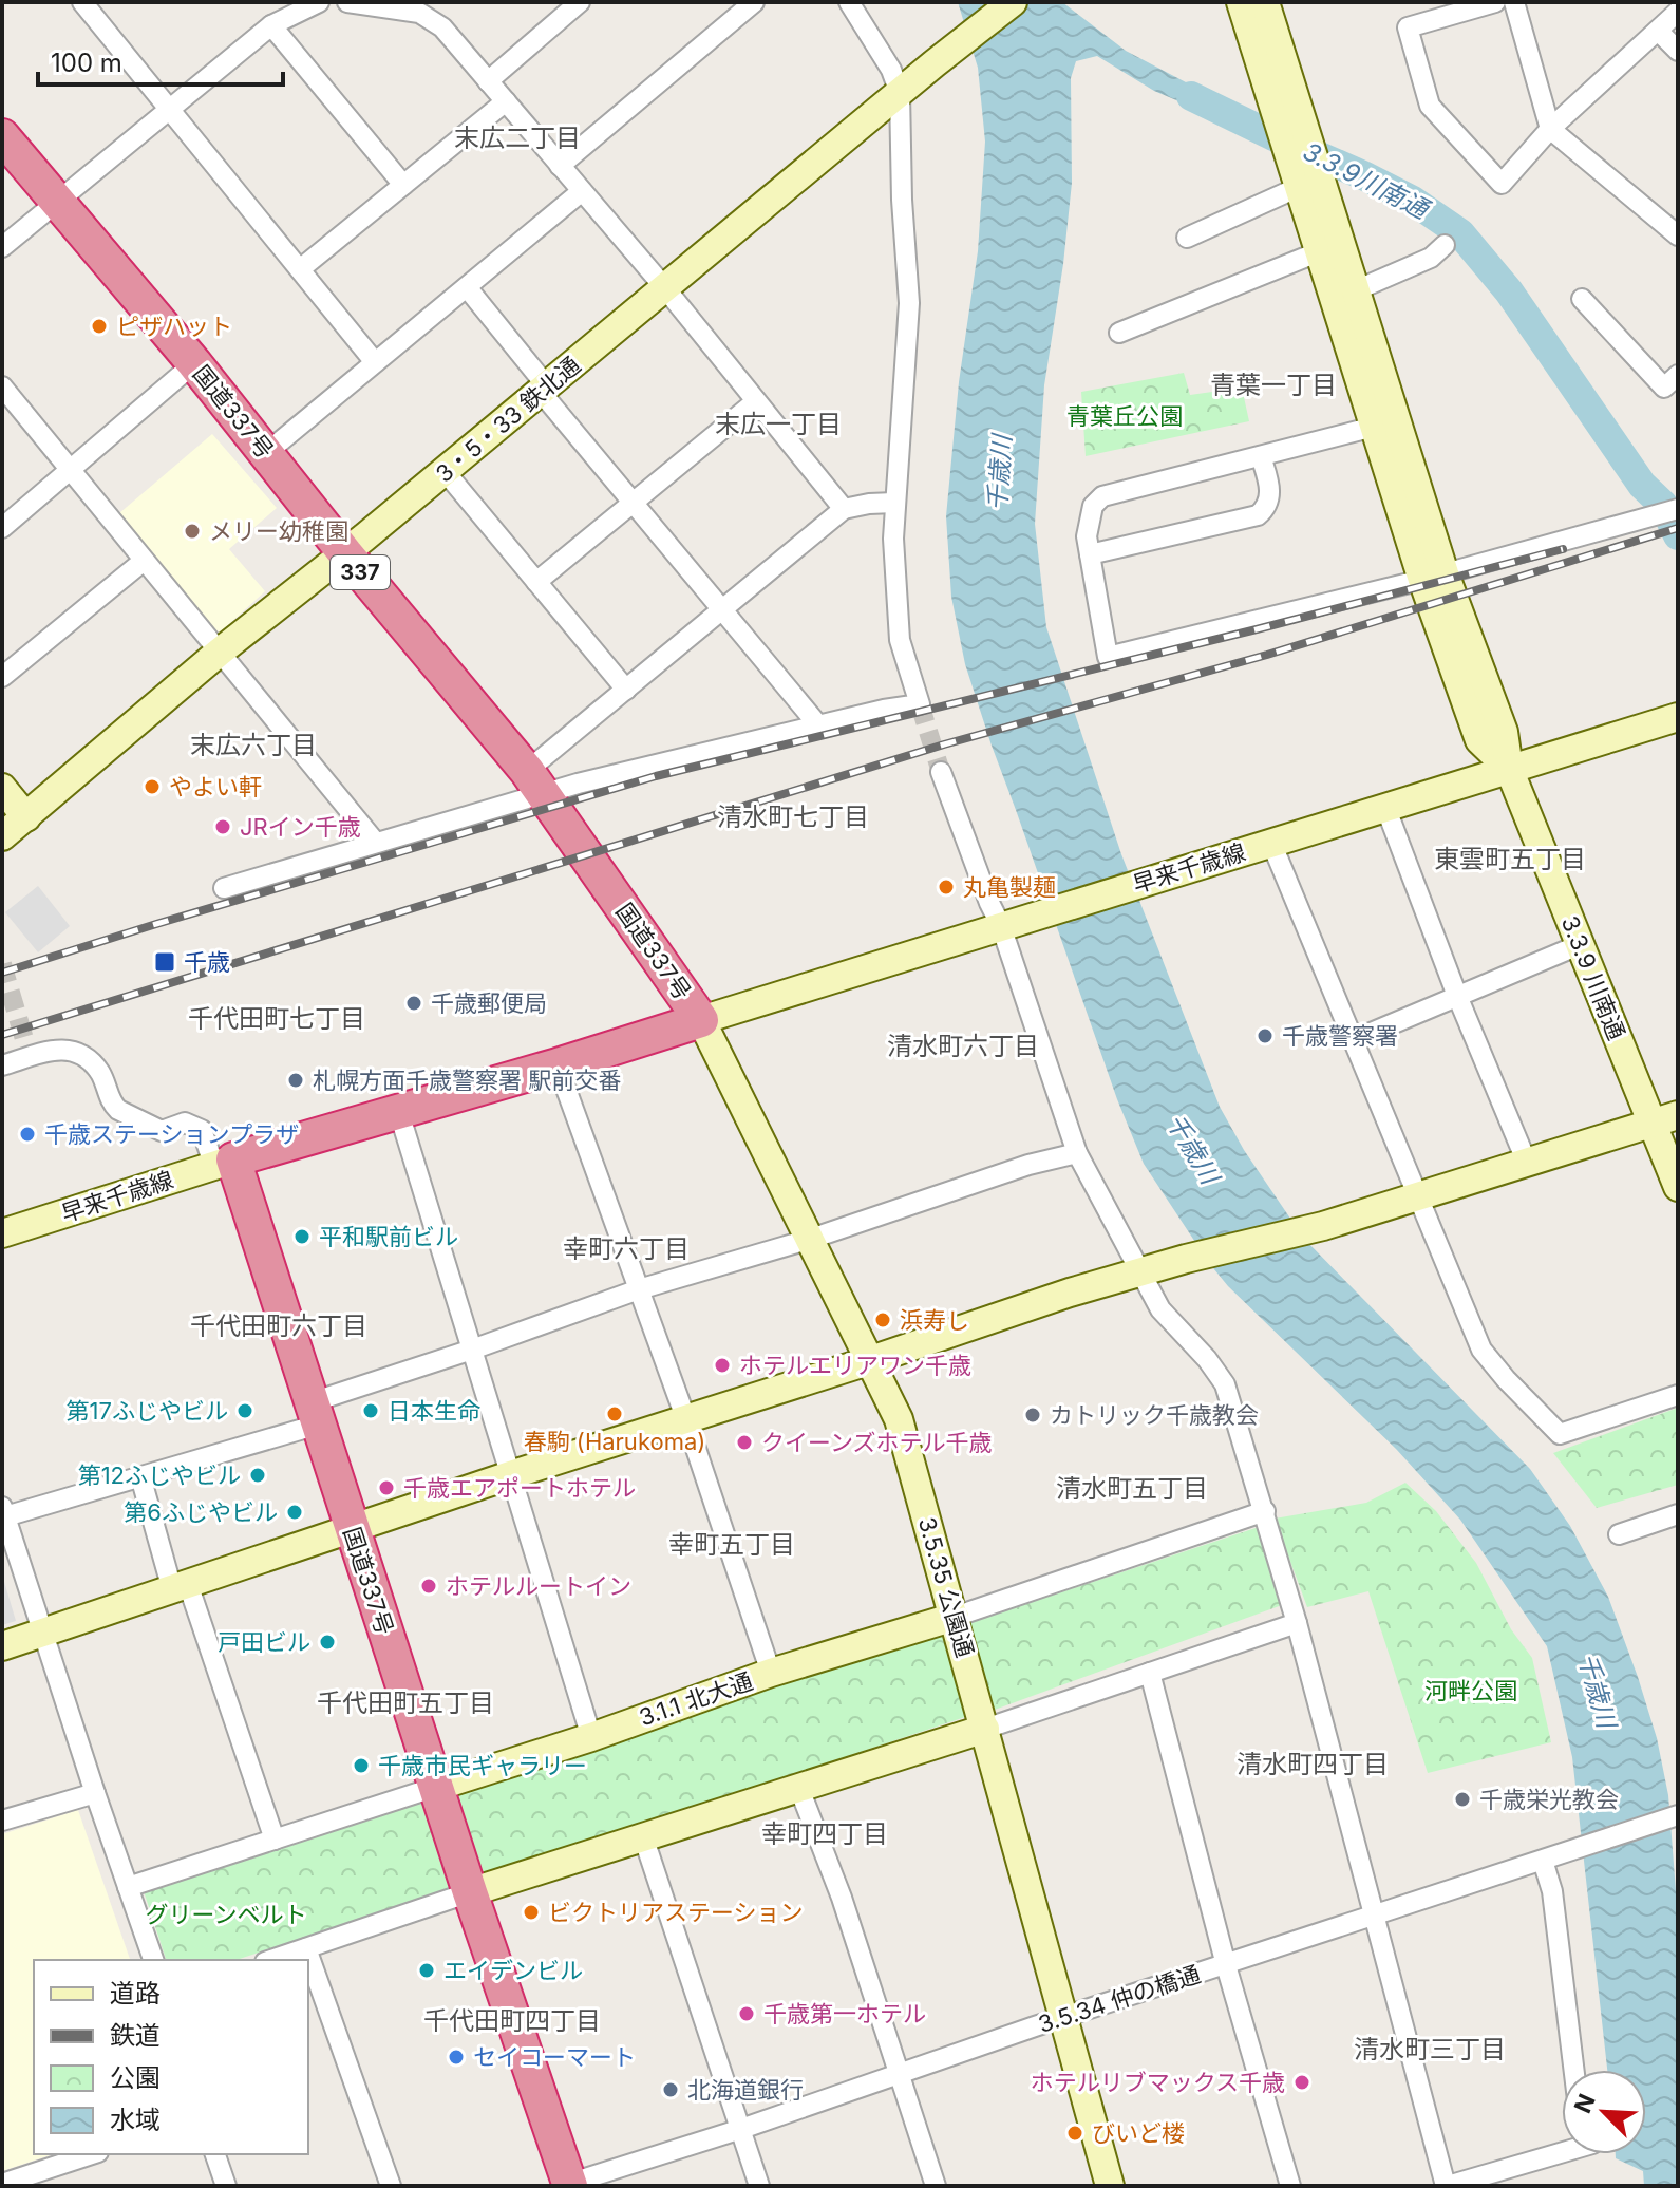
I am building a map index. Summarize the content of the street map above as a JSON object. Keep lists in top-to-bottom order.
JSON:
{
  "streets": {
    "highway": ["国道337号", "337"],
    "street": [
      "3・5・33 鉄北通",
      "早来千歳線",
      "3.3.9 川南通",
      "3.5.35 公園通",
      "3.1.1 北大通",
      "3.5.34 仲の橋通"
    ]
  },
  "crossings": [
    ["国道337号", "3・5・33 鉄北通"],
    ["国道337号", "早来千歳線"],
    ["国道337号", "3.5.35 公園通"],
    ["国道337号", "3.1.1 北大通"],
    ["国道337号", "3.5.34 仲の橋通"],
    ["早来千歳線", "3.3.9 川南通"],
    ["早来千歳線", "3.5.35 公園通"],
    ["3.5.35 公園通", "3.1.1 北大通"],
    ["3.5.35 公園通", "3.5.34 仲の橋通"]
  ],
  "districts": [
    "末広二丁目",
    "青葉一丁目",
    "末広一丁目",
    "末広六丁目",
    "清水町七丁目",
    "東雲町五丁目",
    "千代田町七丁目",
    "清水町六丁目",
    "幸町六丁目",
    "千代田町六丁目",
    "清水町五丁目",
    "幸町五丁目",
    "千代田町五丁目",
    "清水町四丁目",
    "幸町四丁目",
    "千代田町四丁目",
    "清水町三丁目"
  ],
  "water": ["3.3.9川南通", "千歳川"],
  "parks": ["青葉丘公園", "河畔公園", "グリーンベルト"],
  "places": {
    "other": [
      "ピザハット",
      "メリー幼稚園",
      "やよい軒",
      "JRイン千歳",
      "丸亀製麺",
      "千歳郵便局",
      "千歳警察署",
      "札幌方面千歳警察署 駅前交番",
      "千歳ステーションプラザ",
      "平和駅前ビル",
      "浜寿し",
      "ホテルエリアワン千歳",
      "第17ふじやビル",
      "日本生命",
      "春駒 (Harukoma)",
      "カトリック千歳教会",
      "クイーンズホテル千歳",
      "第12ふじやビル",
      "千歳エアポートホテル",
      "第6ふじやビル",
      "ホテルルートイン",
      "戸田ビル",
      "千歳市民ギャラリー",
      "千歳栄光教会",
      "ビクトリアステーション",
      "エイデンビル",
      "千歳第一ホテル",
      "セイコーマート",
      "ホテルリブマックス千歳",
      "北海道銀行",
      "びいど楼"
    ],
    "transit": ["千歳"]
  },
  "legend": [
    "道路",
    "鉄道",
    "公園",
    "水域"
  ],
  "scale_bar": "100 m",
  "north": "top left"
}
